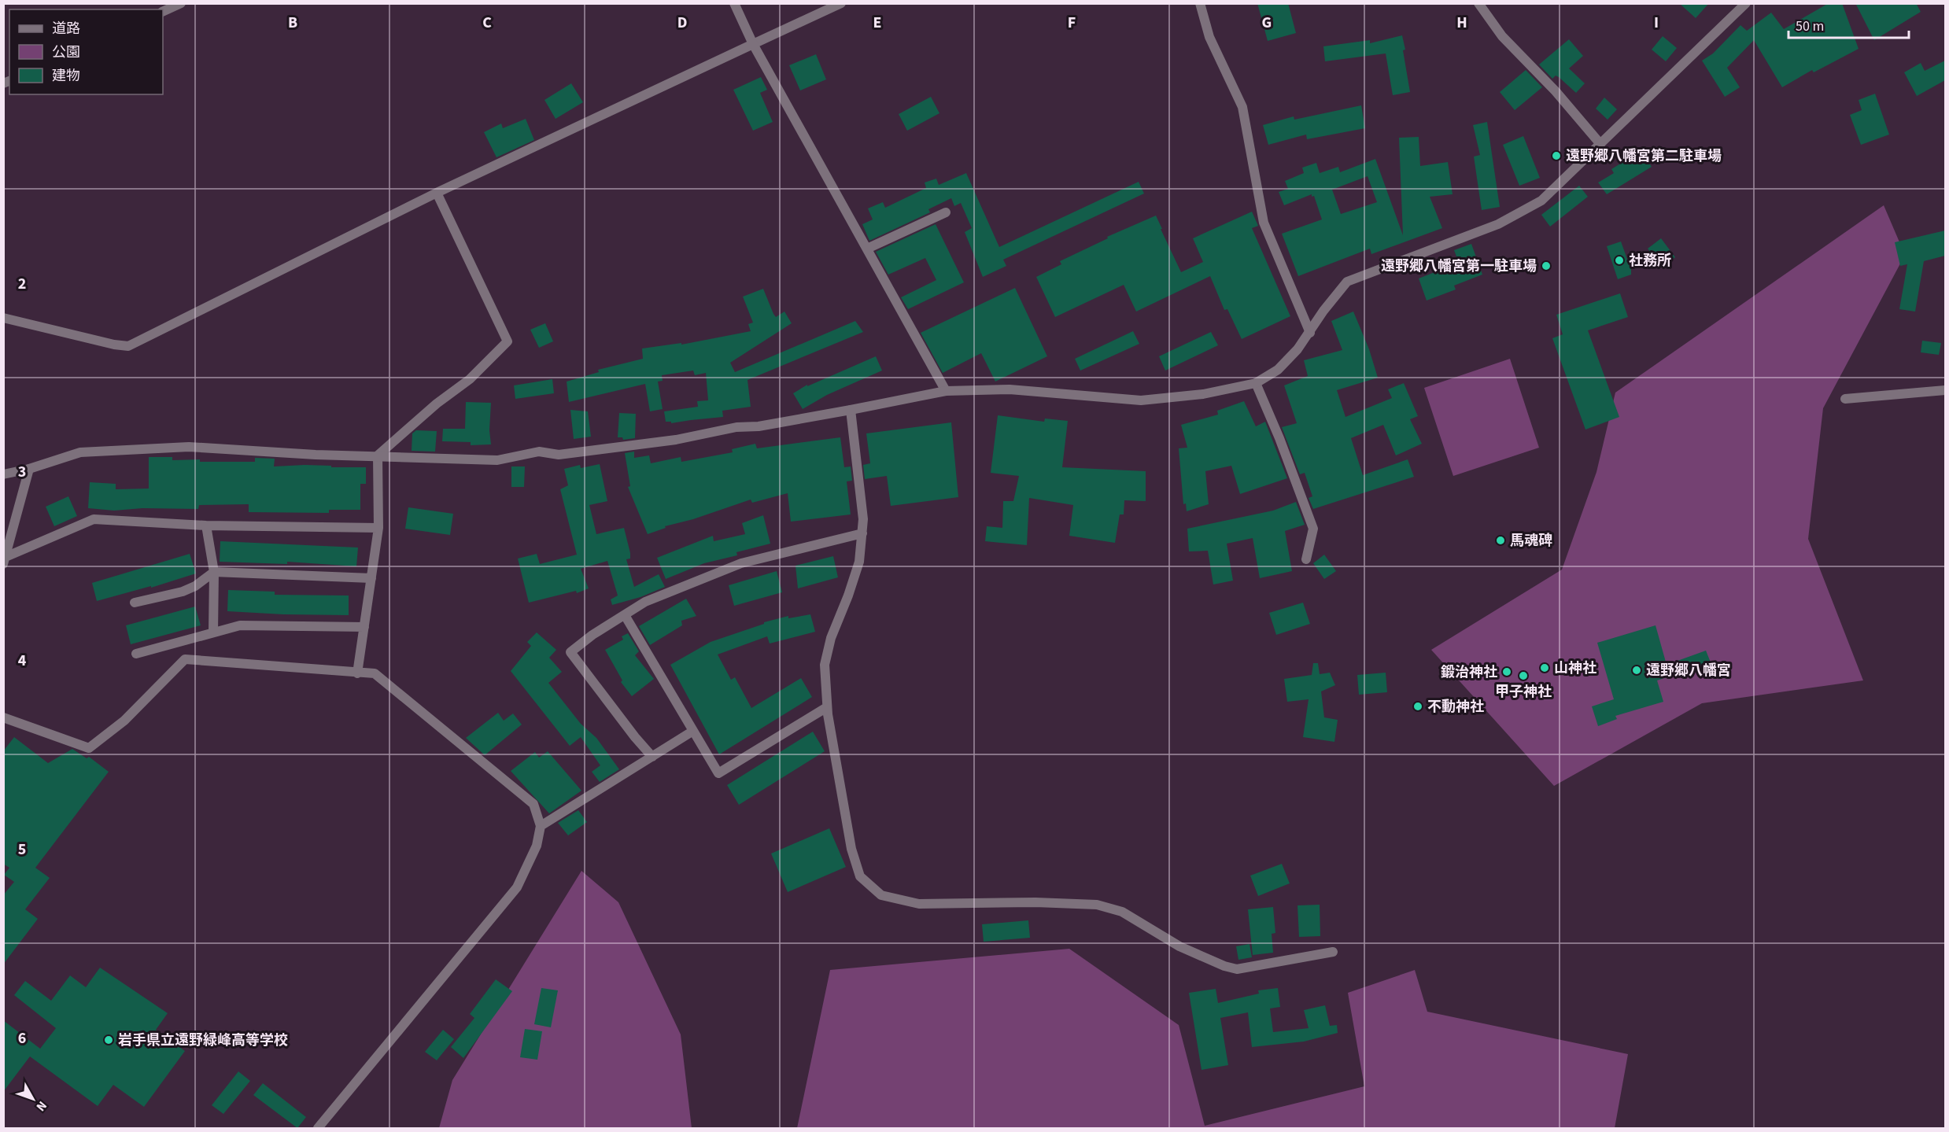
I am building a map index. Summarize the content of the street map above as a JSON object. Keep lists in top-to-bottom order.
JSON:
{
  "places": [
    "遠野郷八幡宮第二駐車場",
    "社務所",
    "遠野郷八幡宮第一駐車場",
    "馬魂碑",
    "山神社",
    "遠野郷八幡宮",
    "鍛治神社",
    "甲子神社",
    "不動神社",
    "岩手県立遠野緑峰高等学校"
  ],
  "legend": ["道路", "公園", "建物"],
  "scale_bar": "50 m",
  "north": "bottom right",
  "grid": {
    "columns": [
      "B",
      "C",
      "D",
      "E",
      "F",
      "G",
      "H",
      "I"
    ],
    "rows": [
      "2",
      "3",
      "4",
      "5",
      "6"
    ]
  }
}
